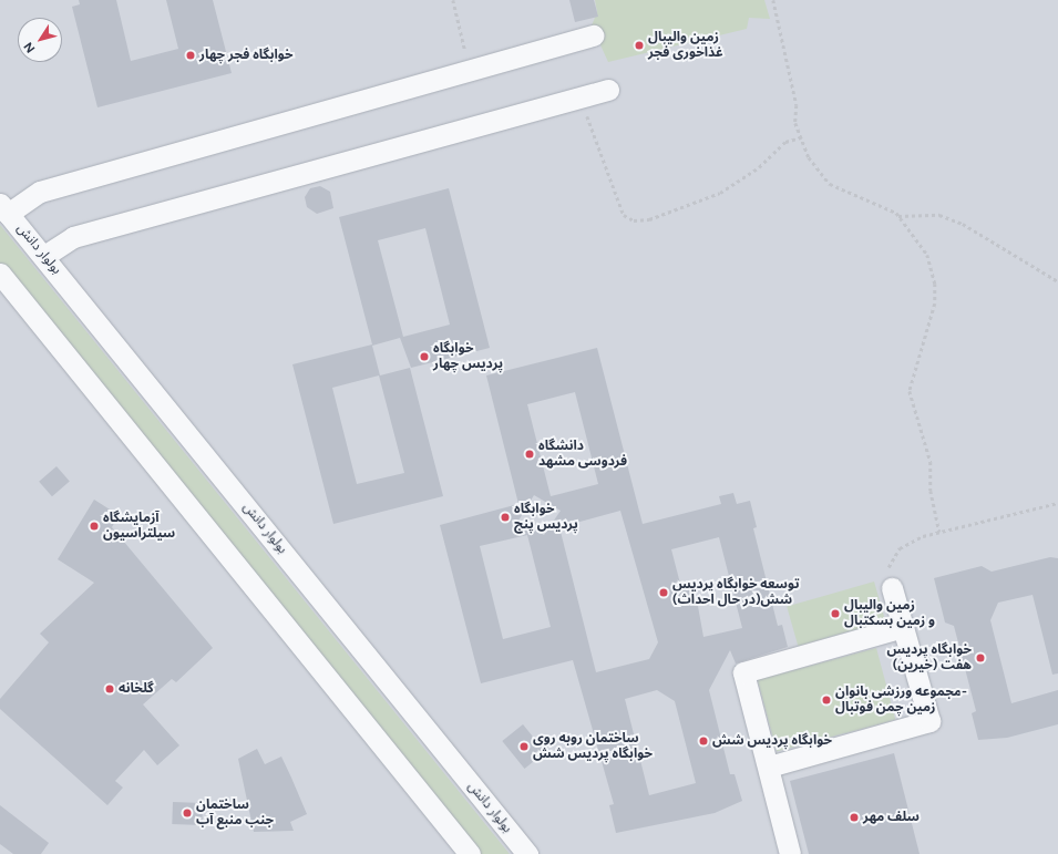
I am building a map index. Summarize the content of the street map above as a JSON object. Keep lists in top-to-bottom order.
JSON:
{
  "streets": {
    "lane": ["بولوار دانش"]
  },
  "places": [
    "زمین والیبال غذاخوری فجر",
    "خوابگاه فجر چهار",
    "خوابگاه پردیس چهار",
    "دانشگاه فردوسی مشهد",
    "خوابگاه پردیس پنج",
    "آزمایشگاه سیلتراسیون",
    "توسعه خوابگاه پردیس شش(در حال احداث)",
    "زمین والیبال و زمین بسکتبال",
    "خوابگاه پردیس هفت (خیرین)",
    "گلخانه",
    "مجموعه ورزشی بانوان- زمین چمن فوتبال",
    "خوابگاه پردیس شش",
    "ساختمان روبه روی خوابگاه پردیس شش",
    "ساختمان جنب منبع آب",
    "سلف مهر"
  ],
  "north": "bottom left"
}
